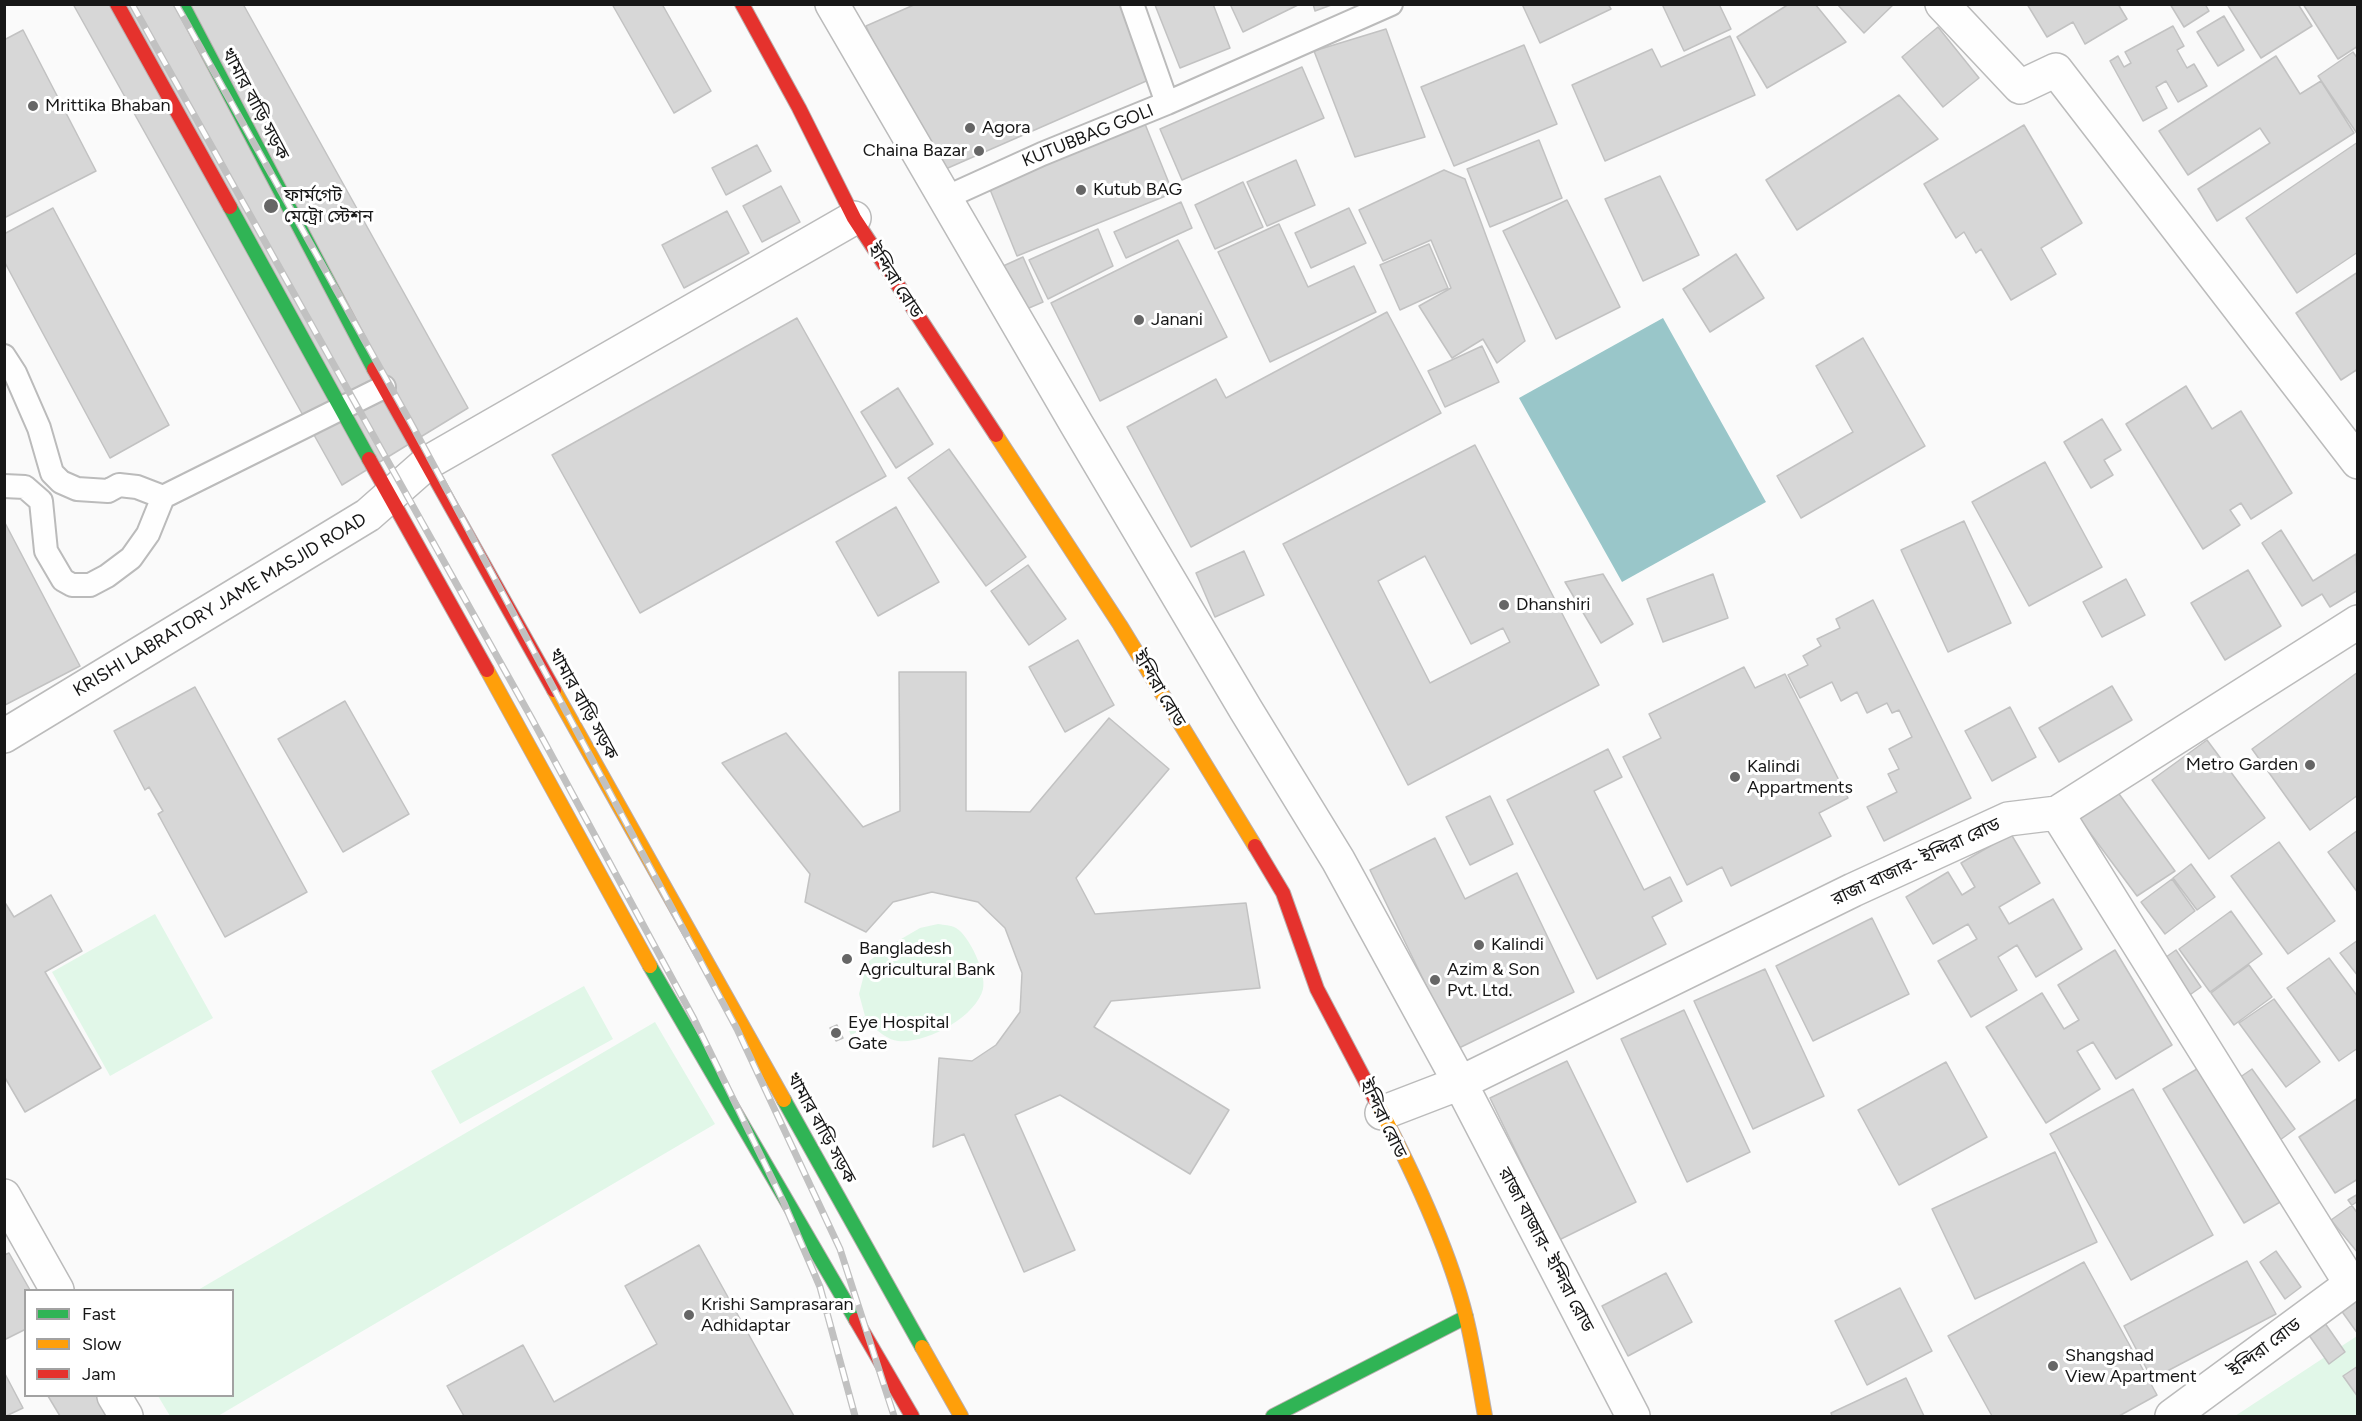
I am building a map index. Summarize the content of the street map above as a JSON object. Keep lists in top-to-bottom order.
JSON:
{
  "streets": {
    "highway": ["খামার বাড়ি সড়ক", "ইন্দিরা রোড"],
    "street": ["KRISHI LABRATORY JAME MASJID ROAD", "রাজা বাজার- ইন্দিরা রোড"],
    "lane": ["KUTUBBAG GOLI"]
  },
  "crossings": [
    ["খামার বাড়ি সড়ক", "KRISHI LABRATORY JAME MASJID ROAD"],
    ["ইন্দিরা রোড", "KRISHI LABRATORY JAME MASJID ROAD"],
    ["ইন্দিরা রোড", "রাজা বাজার- ইন্দিরা রোড"]
  ],
  "places": [
    "Mrittika Bhaban",
    "Agora",
    "Chaina Bazar",
    "Kutub BAG",
    "ফার্মগেট মেট্রো স্টেশন",
    "Janani",
    "Dhanshiri",
    "Metro Garden",
    "Kalindi Appartments",
    "Kalindi",
    "Bangladesh Agricultural Bank",
    "Azim & Son Pvt. Ltd.",
    "Eye Hospital Gate",
    "Krishi Samprasaran Adhidaptar",
    "Shangshad View Apartment"
  ],
  "legend": ["Fast", "Slow", "Jam"]
}
